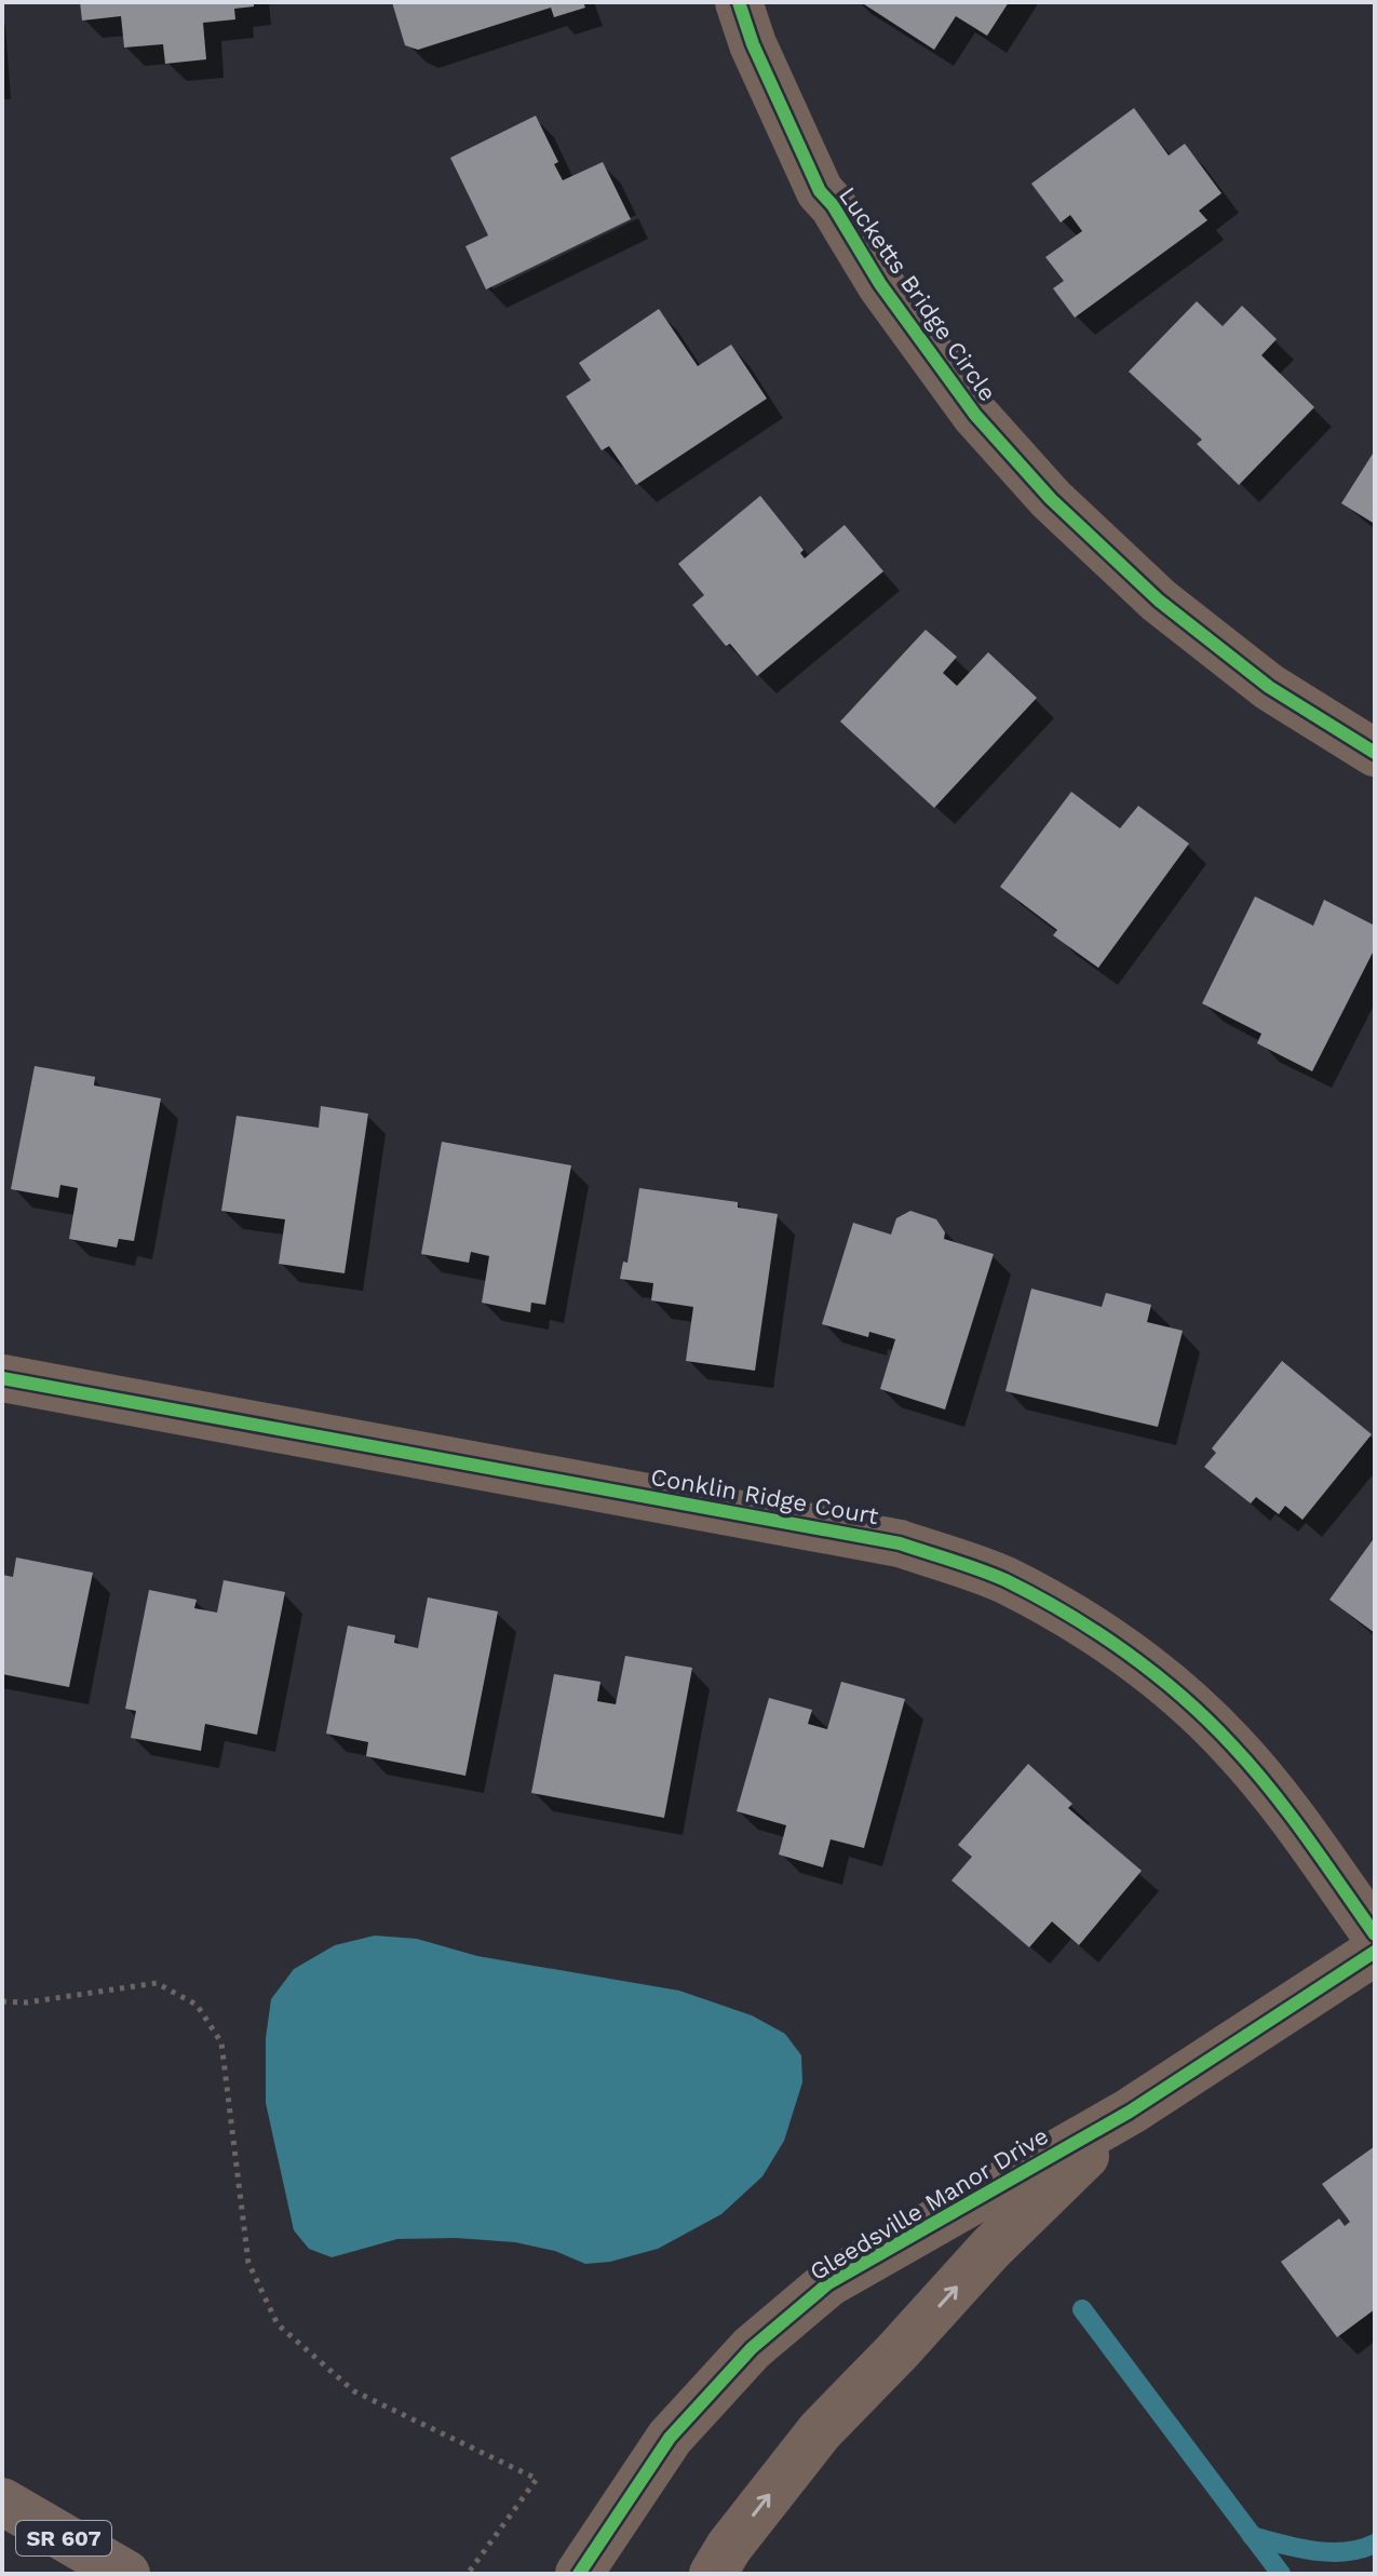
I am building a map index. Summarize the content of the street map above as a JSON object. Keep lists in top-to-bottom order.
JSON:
{
  "streets": {
    "main road": ["SR 607"],
    "street": ["Lucketts Bridge Circle", "Conklin Ridge Court", "Gleedsville Manor Drive"]
  }
}
